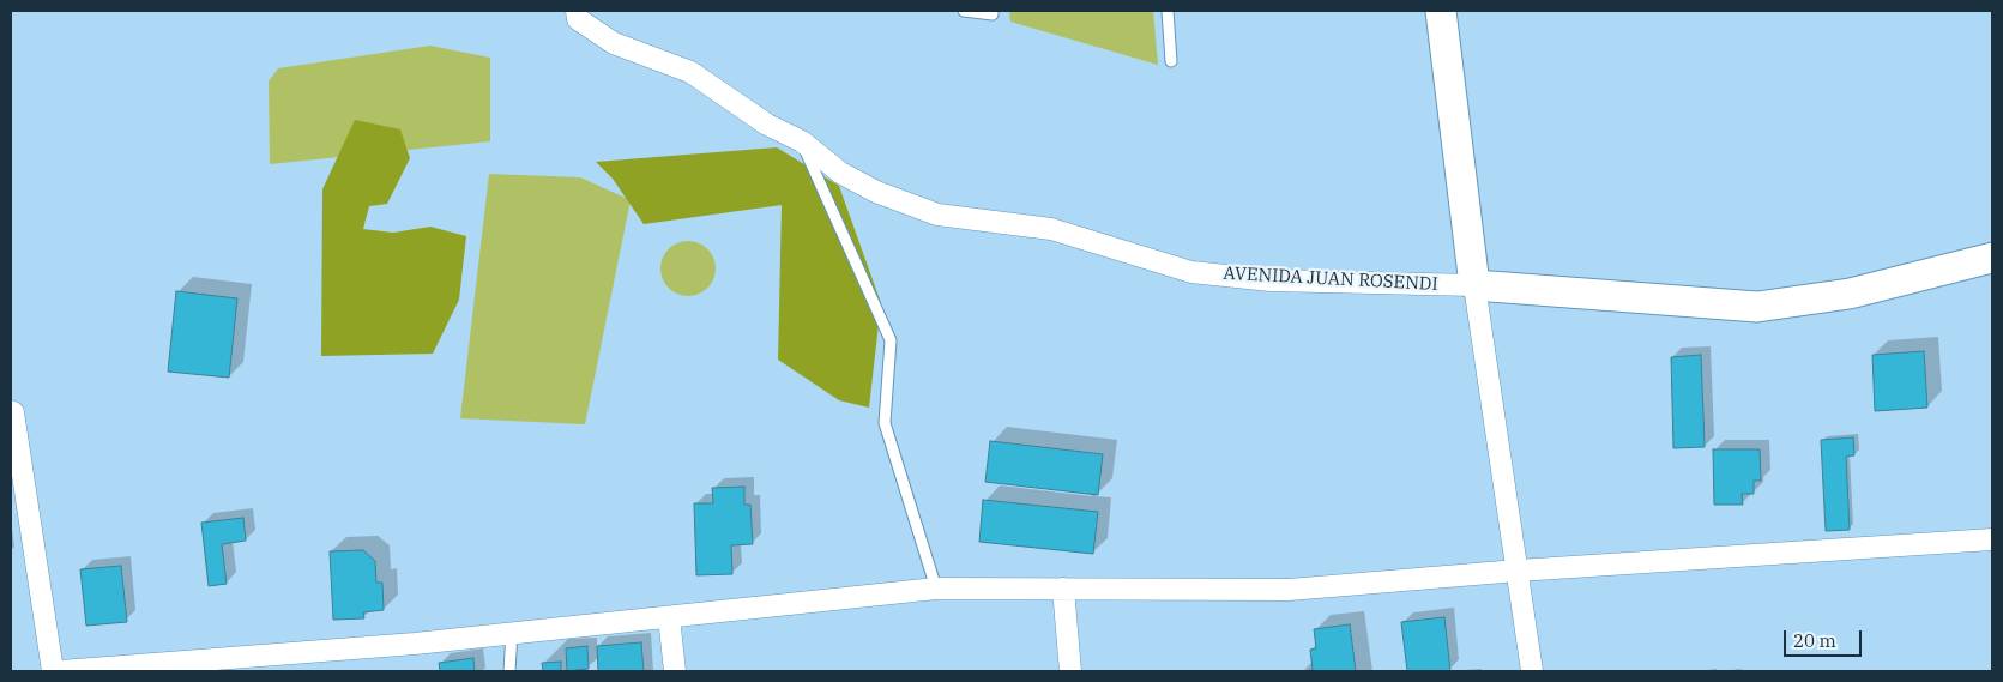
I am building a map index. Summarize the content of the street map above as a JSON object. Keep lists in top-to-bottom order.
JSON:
{
  "streets": {
    "main road": ["AVENIDA JUAN ROSENDI"]
  },
  "scale_bar": "20 m"
}
